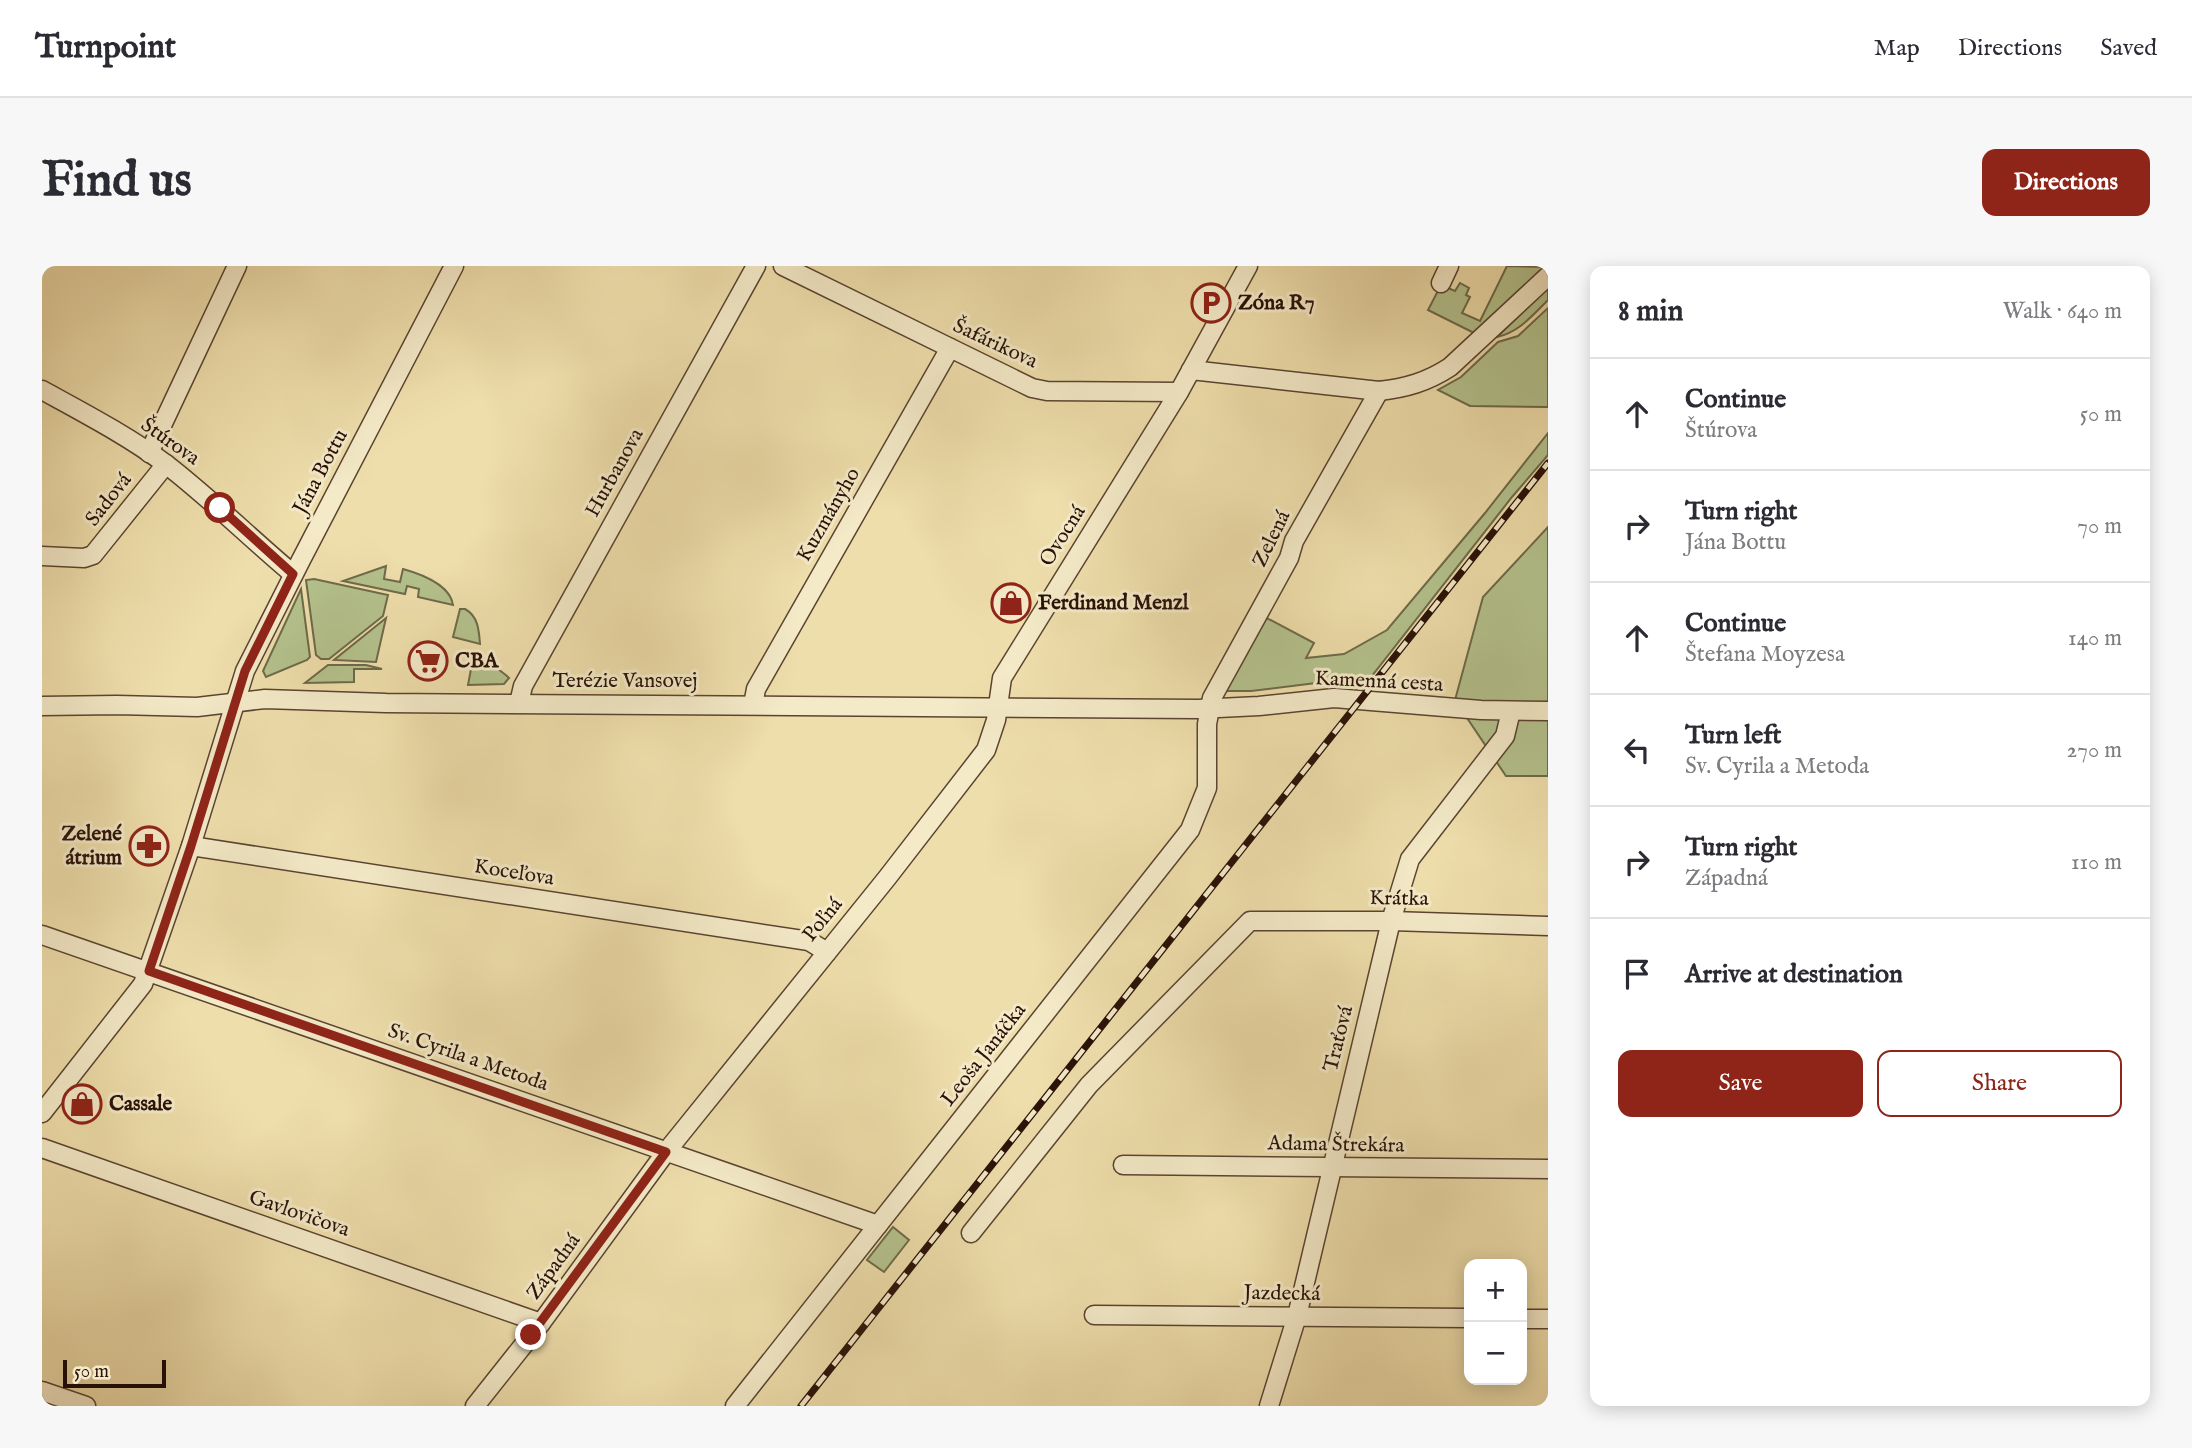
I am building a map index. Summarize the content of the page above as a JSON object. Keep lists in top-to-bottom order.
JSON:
{
  "streets": {
    "street": [
      "Šafárikova",
      "Štúrova",
      "Jána Bottu",
      "Hurbanova",
      "Sadová",
      "Kuzmányho",
      "Ovocná",
      "Zelená",
      "Terézie Vansovej",
      "Kamenná cesta",
      "Koceľova",
      "Krátka",
      "Poľná",
      "Traťová",
      "Leoša Janáčka",
      "Sv. Cyrila a Metoda",
      "Adama Štrekára",
      "Gavlovičova",
      "Západná",
      "Jazdecká"
    ]
  },
  "crossings": [
    ["Šafárikova", "Kuzmányho"],
    ["Šafárikova", "Ovocná"],
    ["Štúrova", "Jána Bottu"],
    ["Štúrova", "Sadová"],
    ["Jána Bottu", "Terézie Vansovej"],
    ["Jána Bottu", "Koceľova"],
    ["Jána Bottu", "Sv. Cyrila a Metoda"],
    ["Hurbanova", "Terézie Vansovej"],
    ["Kuzmányho", "Terézie Vansovej"],
    ["Ovocná", "Terézie Vansovej"],
    ["Ovocná", "Poľná"],
    ["Zelená", "Terézie Vansovej"],
    ["Zelená", "Kamenná cesta"],
    ["Zelená", "Leoša Janáčka"],
    ["Terézie Vansovej", "Kamenná cesta"],
    ["Terézie Vansovej", "Poľná"],
    ["Terézie Vansovej", "Leoša Janáčka"],
    ["Kamenná cesta", "Traťová"],
    ["Kamenná cesta", "Leoša Janáčka"],
    ["Koceľova", "Poľná"],
    ["Krátka", "Traťová"],
    ["Poľná", "Sv. Cyrila a Metoda"],
    ["Poľná", "Západná"],
    ["Traťová", "Adama Štrekára"],
    ["Traťová", "Jazdecká"],
    ["Leoša Janáčka", "Sv. Cyrila a Metoda"],
    ["Sv. Cyrila a Metoda", "Západná"],
    ["Gavlovičova", "Západná"]
  ],
  "places": {
    "parking": ["Zóna R7"],
    "shop": ["Ferdinand Menzl", "Cassale"],
    "supermarket": ["CBA"],
    "pharmacy": ["Zelené átrium"]
  },
  "scale_bar": "50 m",
  "page": {
    "header": "Turnpoint",
    "nav": ["Map", "Directions", "Saved"],
    "buttons": [
      "Directions",
      ["Save", "Share"]
    ],
    "title": "Find us",
    "heading": ["8 min", "Walk · 640 m"],
    "list": [
      ["Continue", "Štúrova", "50 m"],
      ["Turn right", "Jána Bottu", "70 m"],
      ["Continue", "Štefana Moyzesa", "140 m"],
      ["Turn left", "Sv. Cyrila a Metoda", "270 m"],
      ["Turn right", "Západná", "110 m"],
      "Arrive at destination"
    ],
    "map_buttons": ["+", "−"],
    "scale": "50 m"
  }
}
